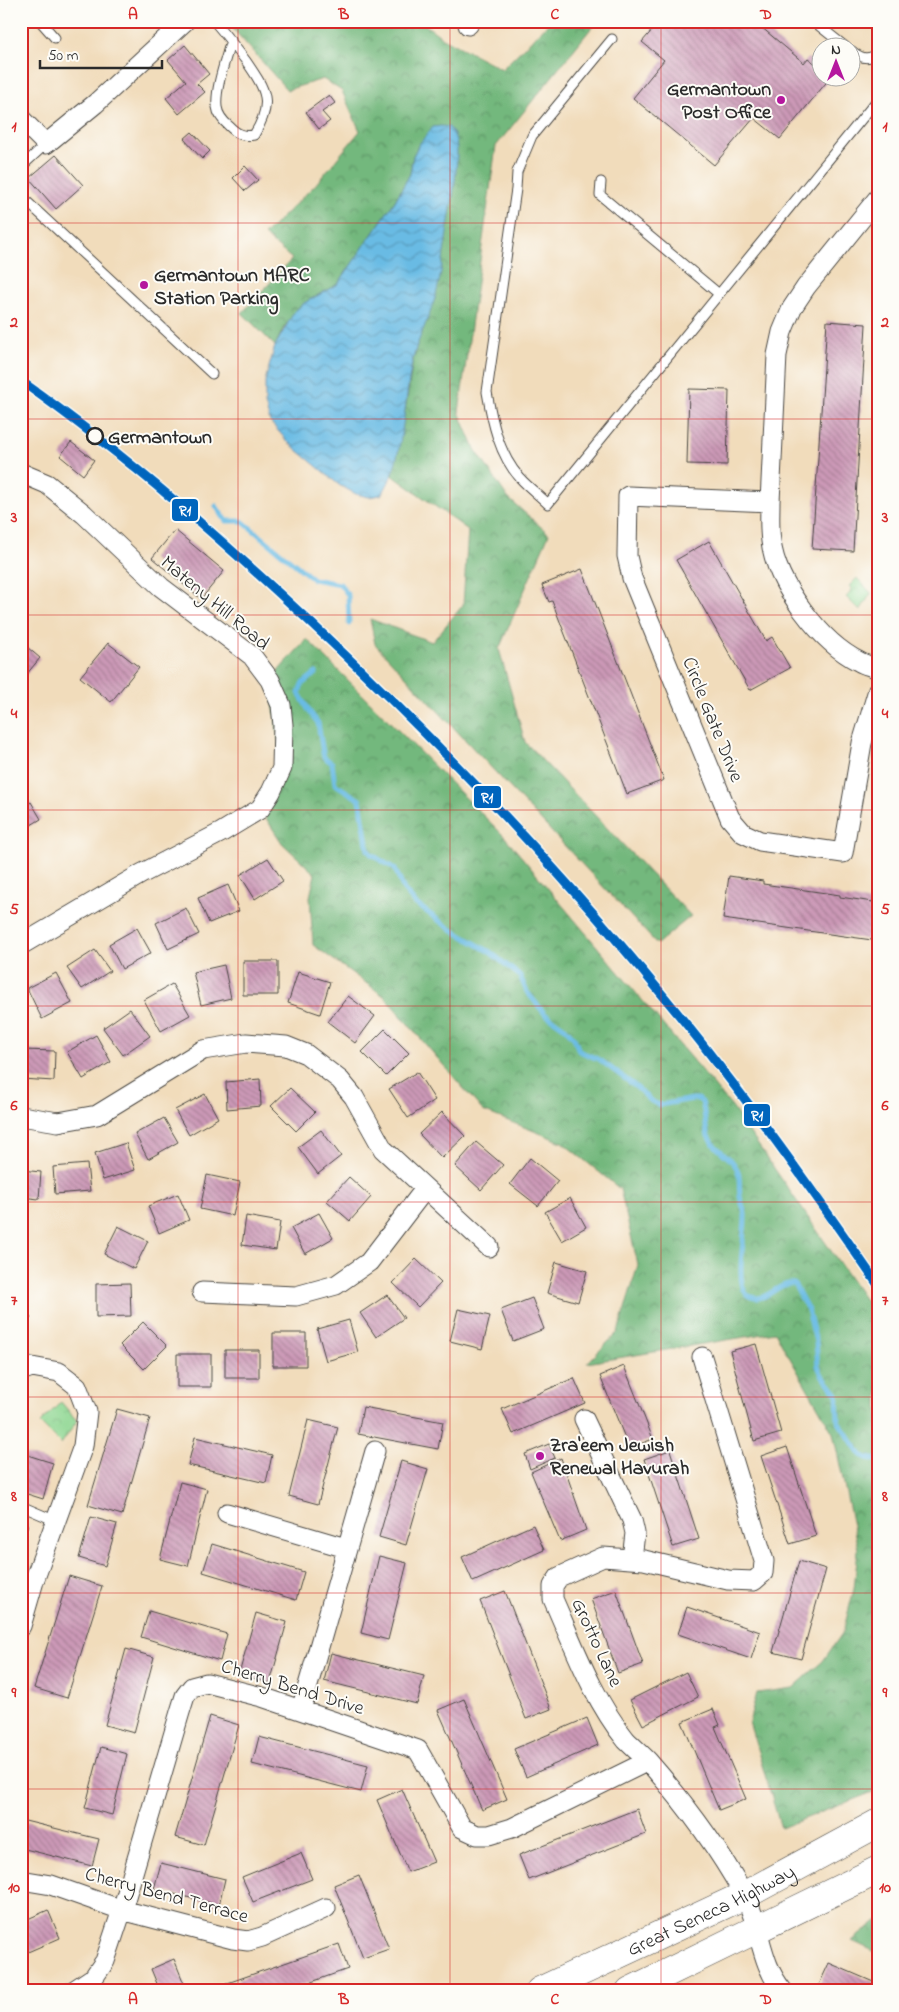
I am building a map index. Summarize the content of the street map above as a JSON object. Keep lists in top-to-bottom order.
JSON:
{
  "streets": {
    "main road": ["Great Seneca Highway"],
    "street": [
      "Mateny Hill Road",
      "Circle Gate Drive",
      "Grotto Lane",
      "Cherry Bend Drive",
      "Cherry Bend Terrace"
    ]
  },
  "crossings": [
    ["Grotto Lane", "Cherry Bend Drive"],
    ["Grotto Lane", "Great Seneca Highway"],
    ["Cherry Bend Drive", "Cherry Bend Terrace"]
  ],
  "places": [
    "Germantown Post Office",
    "Germantown MARC Station Parking",
    "Germantown",
    "Zra'eem Jewish Renewal Havurah"
  ],
  "lines": ["transit line R1"],
  "scale_bar": "50 m",
  "north": "top",
  "grid": {
    "columns": [
      "A",
      "B",
      "C",
      "D"
    ],
    "rows": [
      "1",
      "2",
      "3",
      "4",
      "5",
      "6",
      "7",
      "8",
      "9",
      "10"
    ]
  }
}
